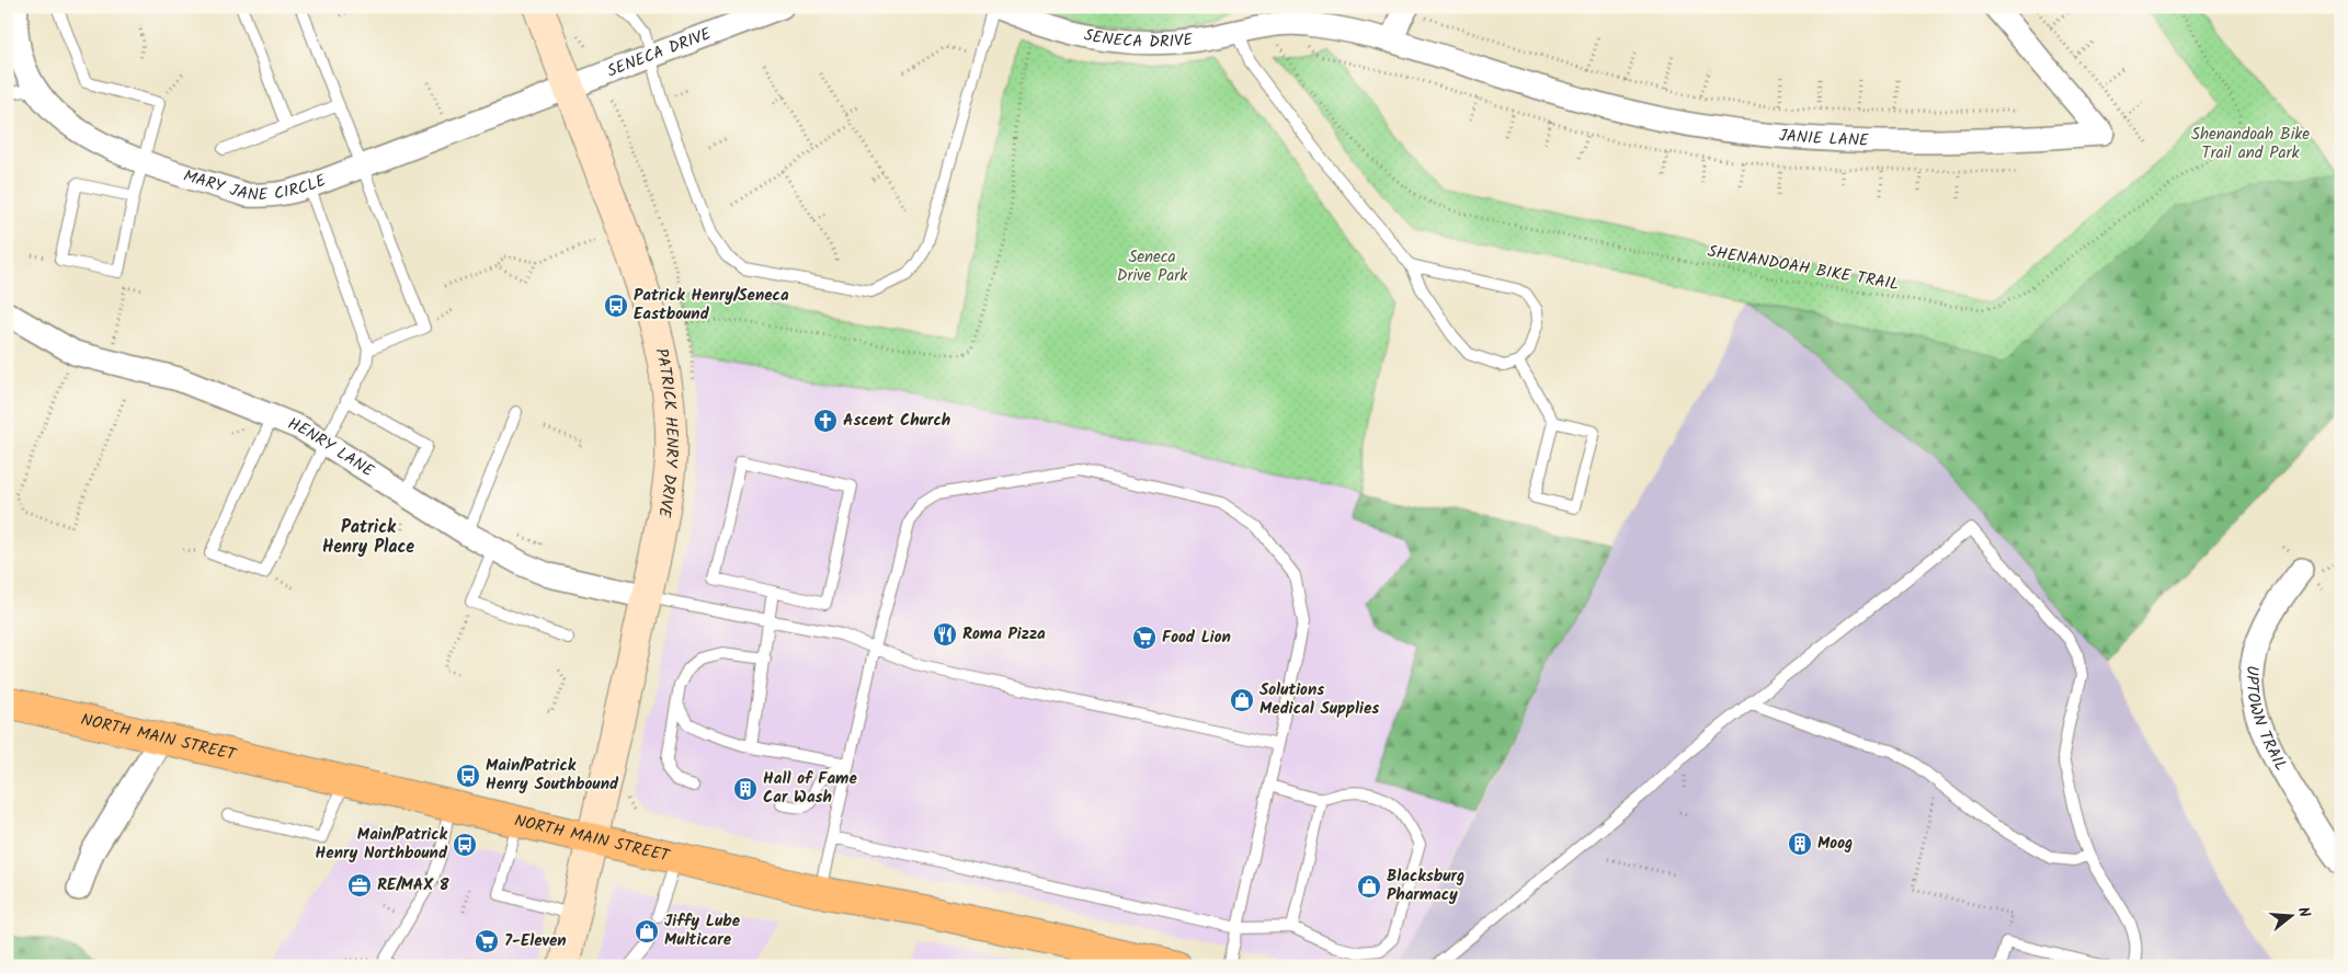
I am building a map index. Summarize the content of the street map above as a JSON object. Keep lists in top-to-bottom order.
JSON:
{
  "streets": {
    "main road": ["PATRICK HENRY DRIVE", "NORTH MAIN STREET"],
    "street": [
      "SENECA DRIVE",
      "JANIE LANE",
      "MARY JANE CIRCLE",
      "HENRY LANE",
      "UPTOWN TRAIL"
    ],
    "path": ["SHENANDOAH BIKE TRAIL"]
  },
  "crossings": [
    ["SENECA DRIVE", "JANIE LANE"],
    ["SENECA DRIVE", "MARY JANE CIRCLE"],
    ["SENECA DRIVE", "SHENANDOAH BIKE TRAIL"],
    ["SENECA DRIVE", "PATRICK HENRY DRIVE"],
    ["JANIE LANE", "SHENANDOAH BIKE TRAIL"],
    ["MARY JANE CIRCLE", "PATRICK HENRY DRIVE"],
    ["PATRICK HENRY DRIVE", "HENRY LANE"],
    ["PATRICK HENRY DRIVE", "NORTH MAIN STREET"]
  ],
  "districts": ["Patrick Henry Place"],
  "parks": ["Shenandoah Bike Trail and Park", "Seneca Drive Park"],
  "places": {
    "bus stop": ["Patrick Henry/Seneca Eastbound", "Main/Patrick Henry Southbound", "Main/Patrick Henry Northbound"],
    "church": ["Ascent Church"],
    "restaurant": ["Roma Pizza"],
    "supermarket": ["Food Lion", "7-Eleven"],
    "shop": ["Solutions Medical Supplies", "Blacksburg Pharmacy", "Jiffy Lube Multicare"],
    "building": ["Hall of Fame Car Wash", "Moog"],
    "office": ["RE/MAX 8"]
  },
  "north": "right"
}
